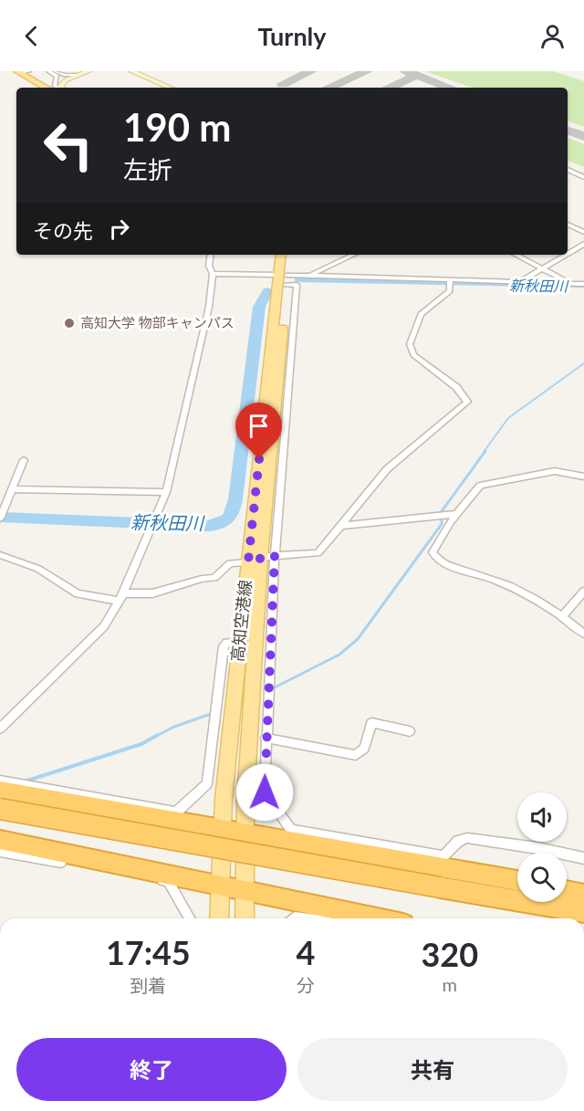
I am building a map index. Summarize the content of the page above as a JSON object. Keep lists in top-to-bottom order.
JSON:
{
  "streets": {
    "main road": ["高知空港線"]
  },
  "water": ["新秋田川"],
  "places": ["高知大学 物部キャンパス"],
  "page": {
    "header": "Turnly",
    "turn": ["190 m", "左折"],
    "then": "その先",
    "eta": [
      "17:45",
      "到着",
      "4",
      "分",
      "320",
      "m"
    ],
    "buttons": ["終了", "共有"]
  }
}
